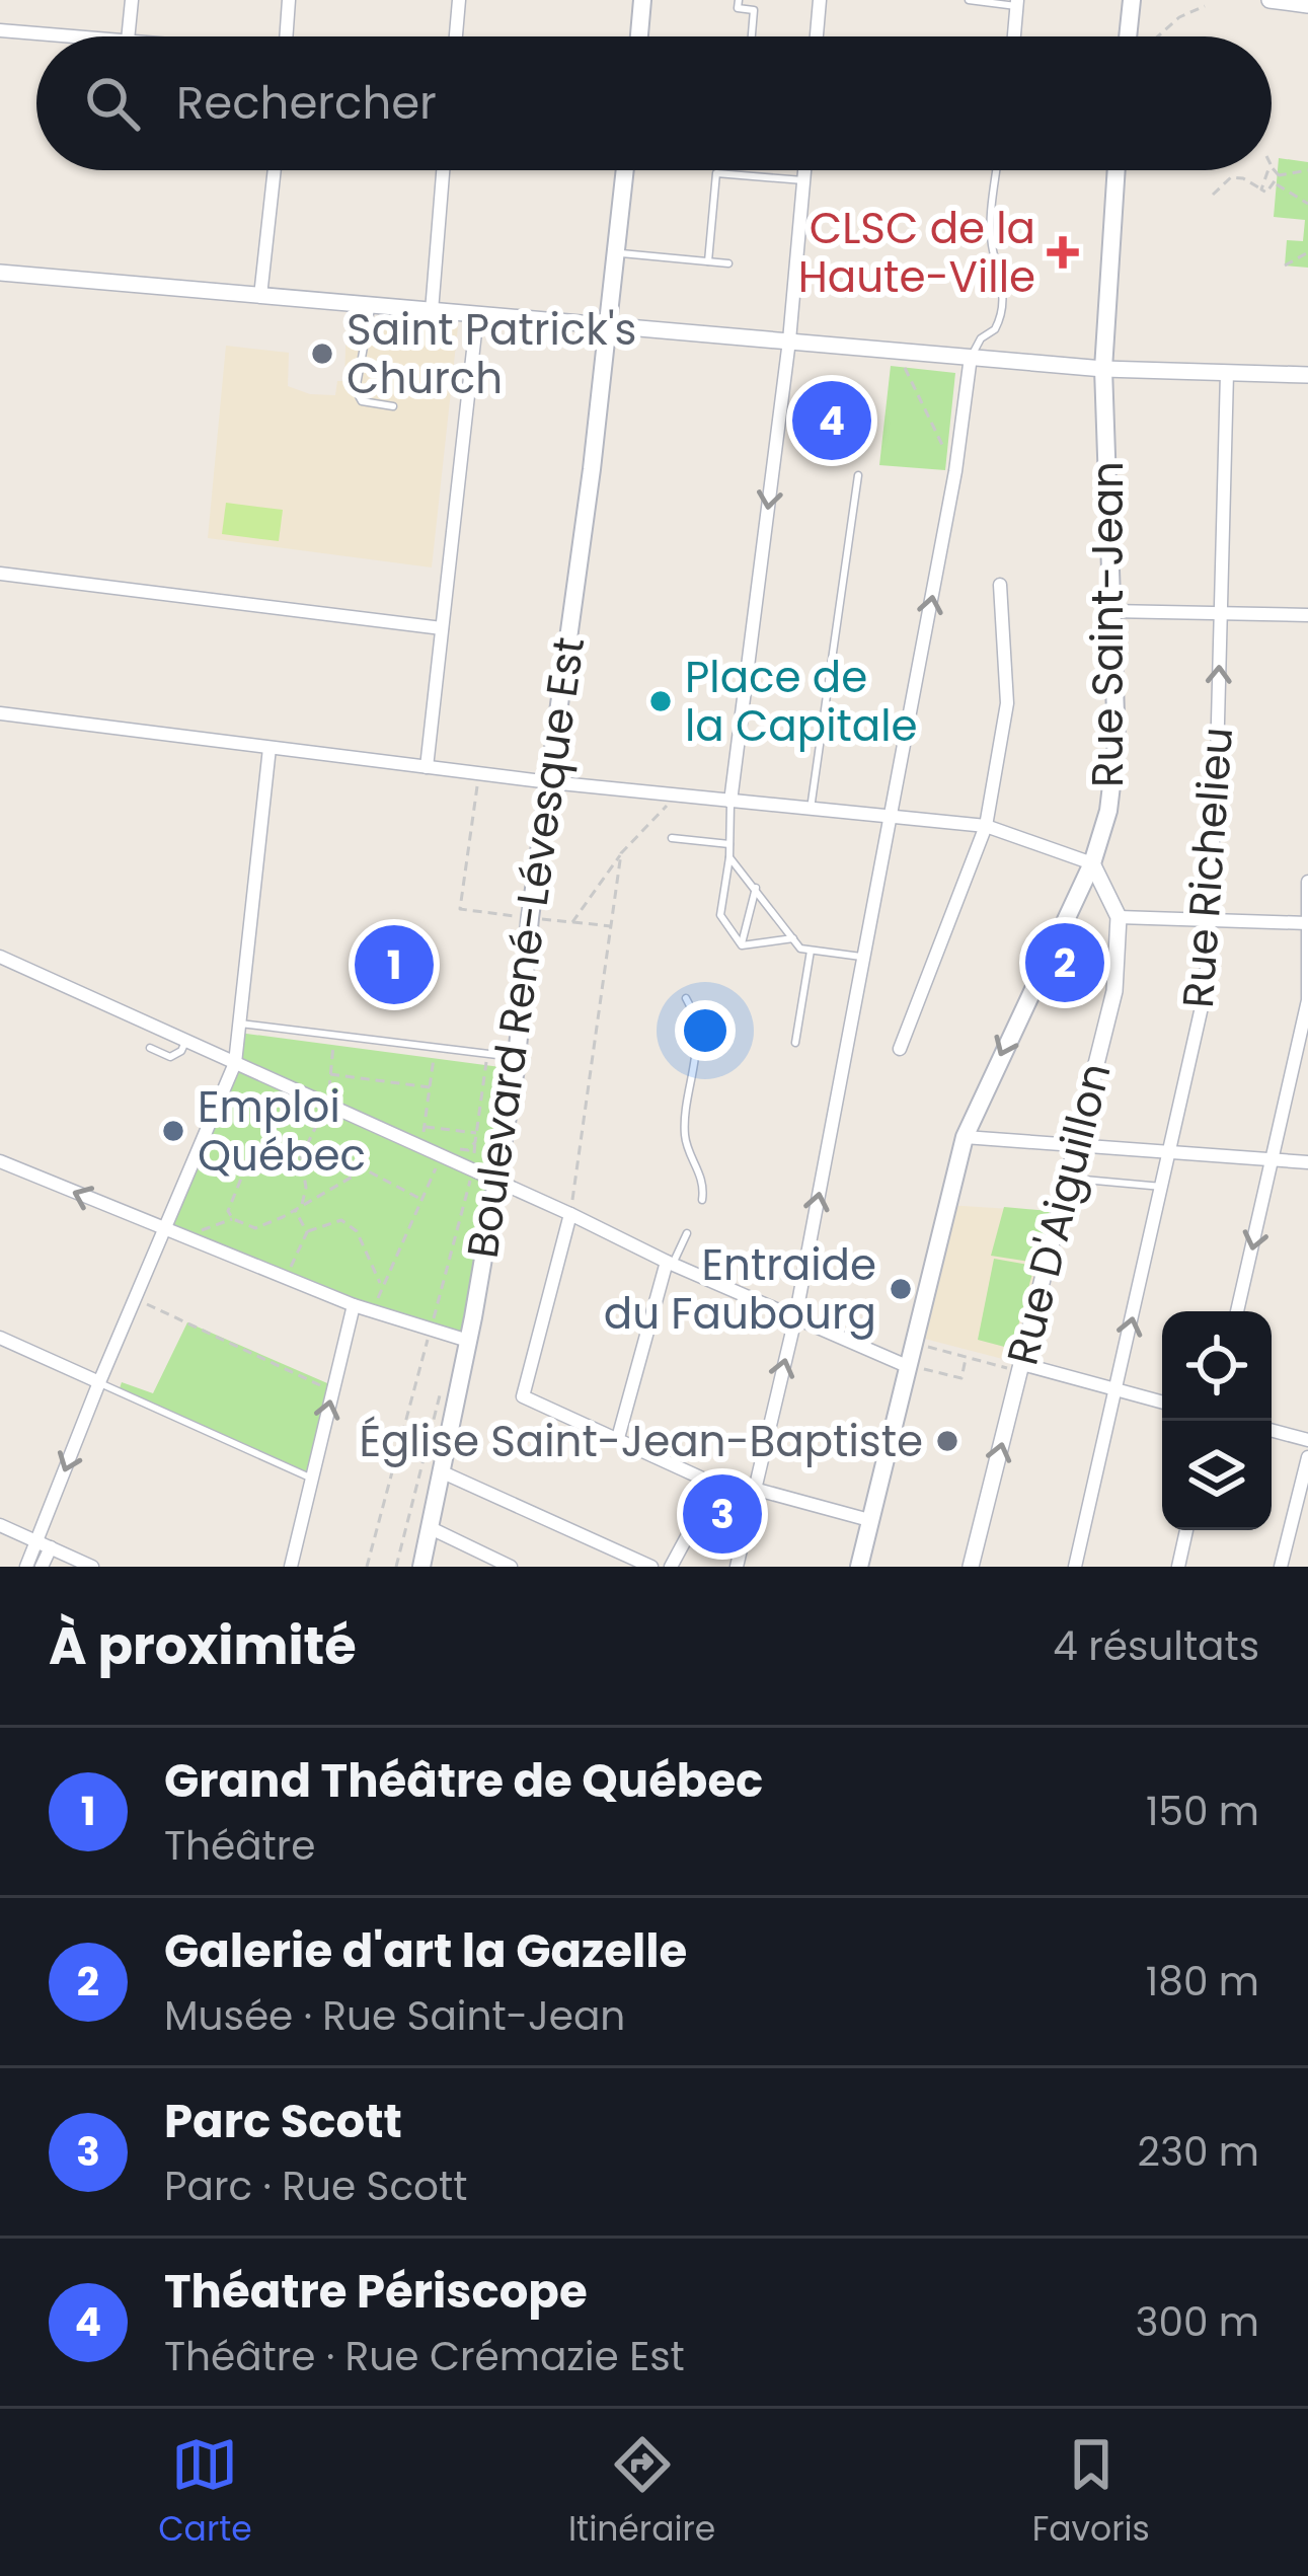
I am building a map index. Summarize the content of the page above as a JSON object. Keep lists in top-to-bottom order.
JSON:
{
  "streets": {
    "main road": ["Rue Saint-Jean", "Boulevard René-Lévesque Est"],
    "street": ["Rue Richelieu", "Rue D'Aiguillon"]
  },
  "crossings": [
    ["Rue Saint-Jean", "Rue D'Aiguillon"]
  ],
  "one_way": ["Rue Richelieu"],
  "places": {
    "health": ["CLSC de la Haute-Ville"],
    "other": [
      "Saint Patrick's Church",
      "Place de la Capitale",
      "Emploi Québec",
      "Entraide du Faubourg",
      "Église Saint-Jean-Baptiste"
    ]
  },
  "page": {
    "search": "Rechercher",
    "pins": [
      "4",
      "2",
      "1",
      "3"
    ],
    "heading": ["À proximité", "4 résultats"],
    "list": [
      {
        "mark": "1",
        "name": "Grand Théâtre de Québec",
        "note": "Théâtre",
        "value": "150 m"
      },
      {
        "mark": "2",
        "name": "Galerie d'art la Gazelle",
        "note": "Musée · Rue Saint-Jean",
        "value": "180 m"
      },
      {
        "mark": "3",
        "name": "Parc Scott",
        "note": "Parc · Rue Scott",
        "value": "230 m"
      },
      {
        "mark": "4",
        "name": "Théatre Périscope",
        "note": "Théâtre · Rue Crémazie Est",
        "value": "300 m"
      }
    ],
    "nav": ["Carte", "Itinéraire", "Favoris"]
  }
}
